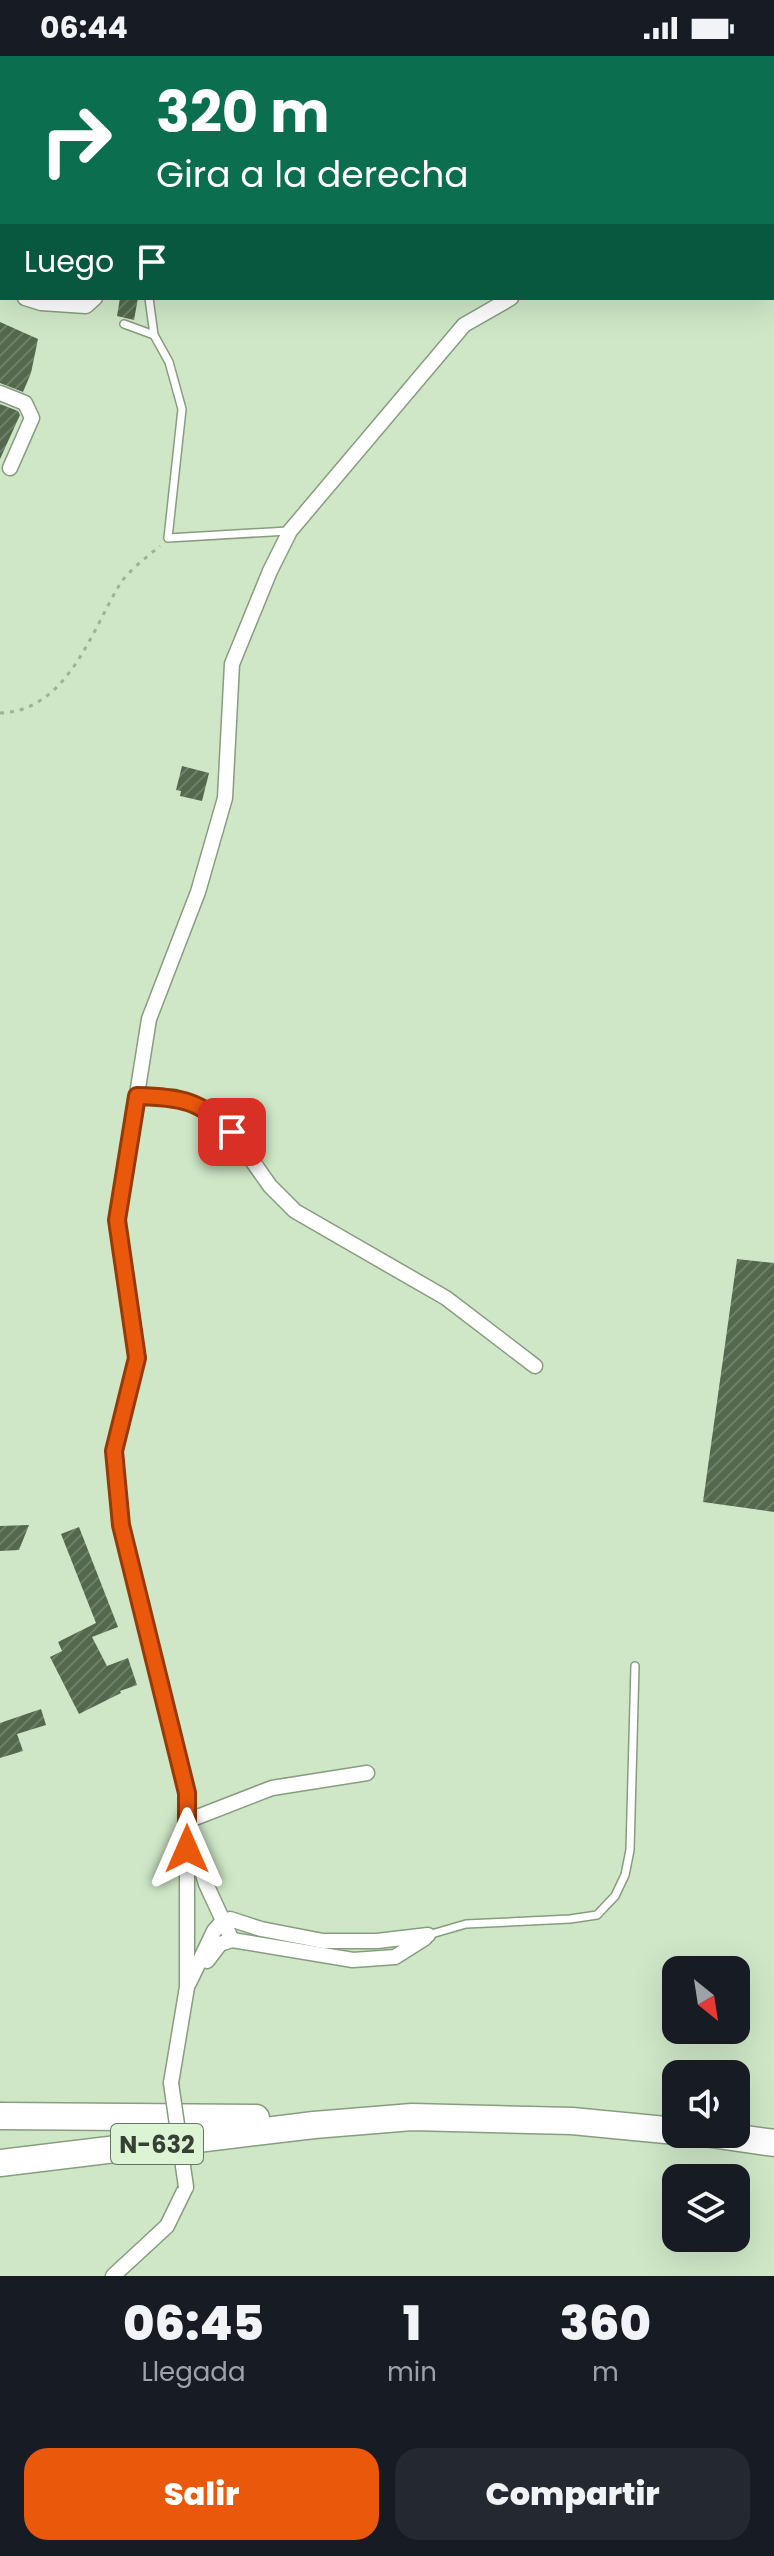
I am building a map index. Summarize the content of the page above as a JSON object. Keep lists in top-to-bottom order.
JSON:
{
  "streets": {
    "highway": ["N-632"]
  },
  "north": "bottom right",
  "page": {
    "status": "06:44",
    "turn": ["320 m", "Gira a la derecha"],
    "then": "Luego",
    "eta": [
      "06:45",
      "Llegada",
      "1",
      "min",
      "360",
      "m"
    ],
    "buttons": ["Salir", "Compartir"]
  }
}
